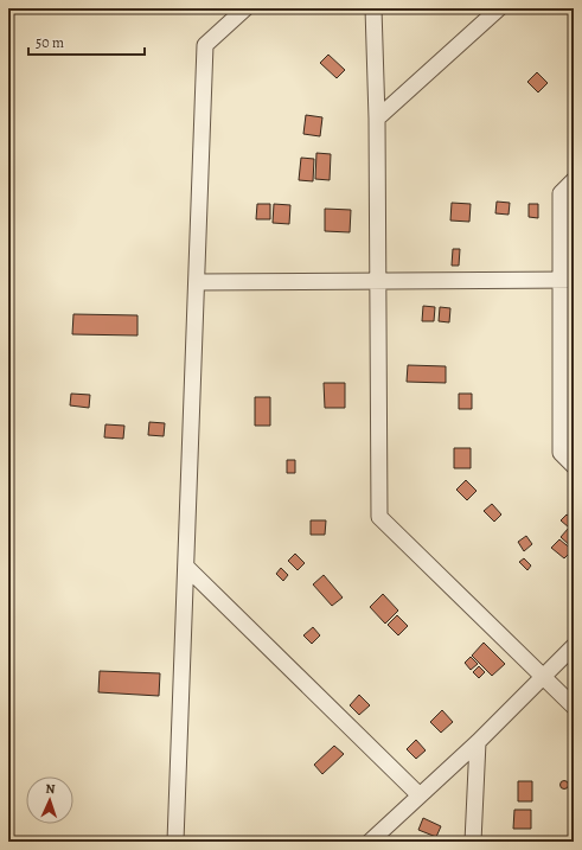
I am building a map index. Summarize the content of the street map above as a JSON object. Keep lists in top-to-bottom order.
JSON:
{
  "scale_bar": "50 m",
  "north": "top"
}
